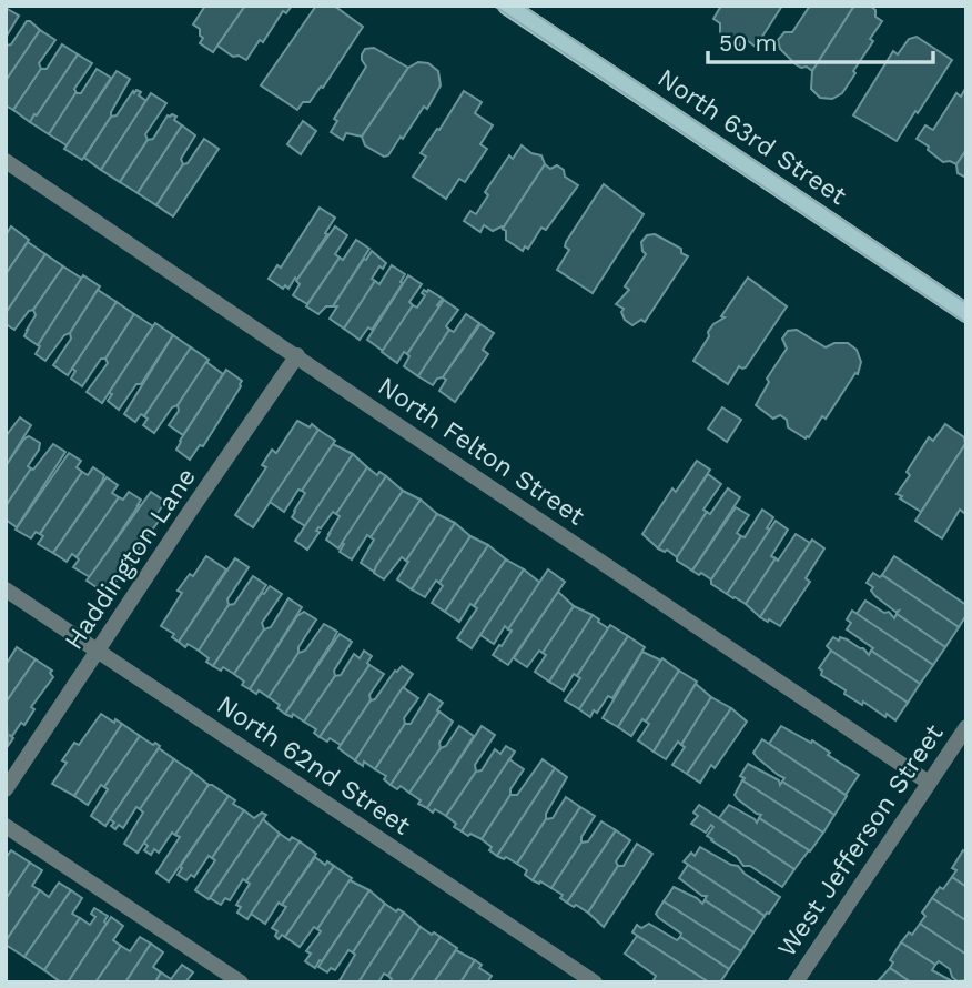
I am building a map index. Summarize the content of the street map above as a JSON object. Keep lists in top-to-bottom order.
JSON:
{
  "streets": {
    "main road": ["North 63rd Street"],
    "street": [
      "North Felton Street",
      "Haddington Lane",
      "North 62nd Street",
      "West Jefferson Street"
    ]
  },
  "crossings": [
    ["North Felton Street", "Haddington Lane"],
    ["North Felton Street", "West Jefferson Street"],
    ["Haddington Lane", "North 62nd Street"]
  ],
  "scale_bar": "50 m"
}
